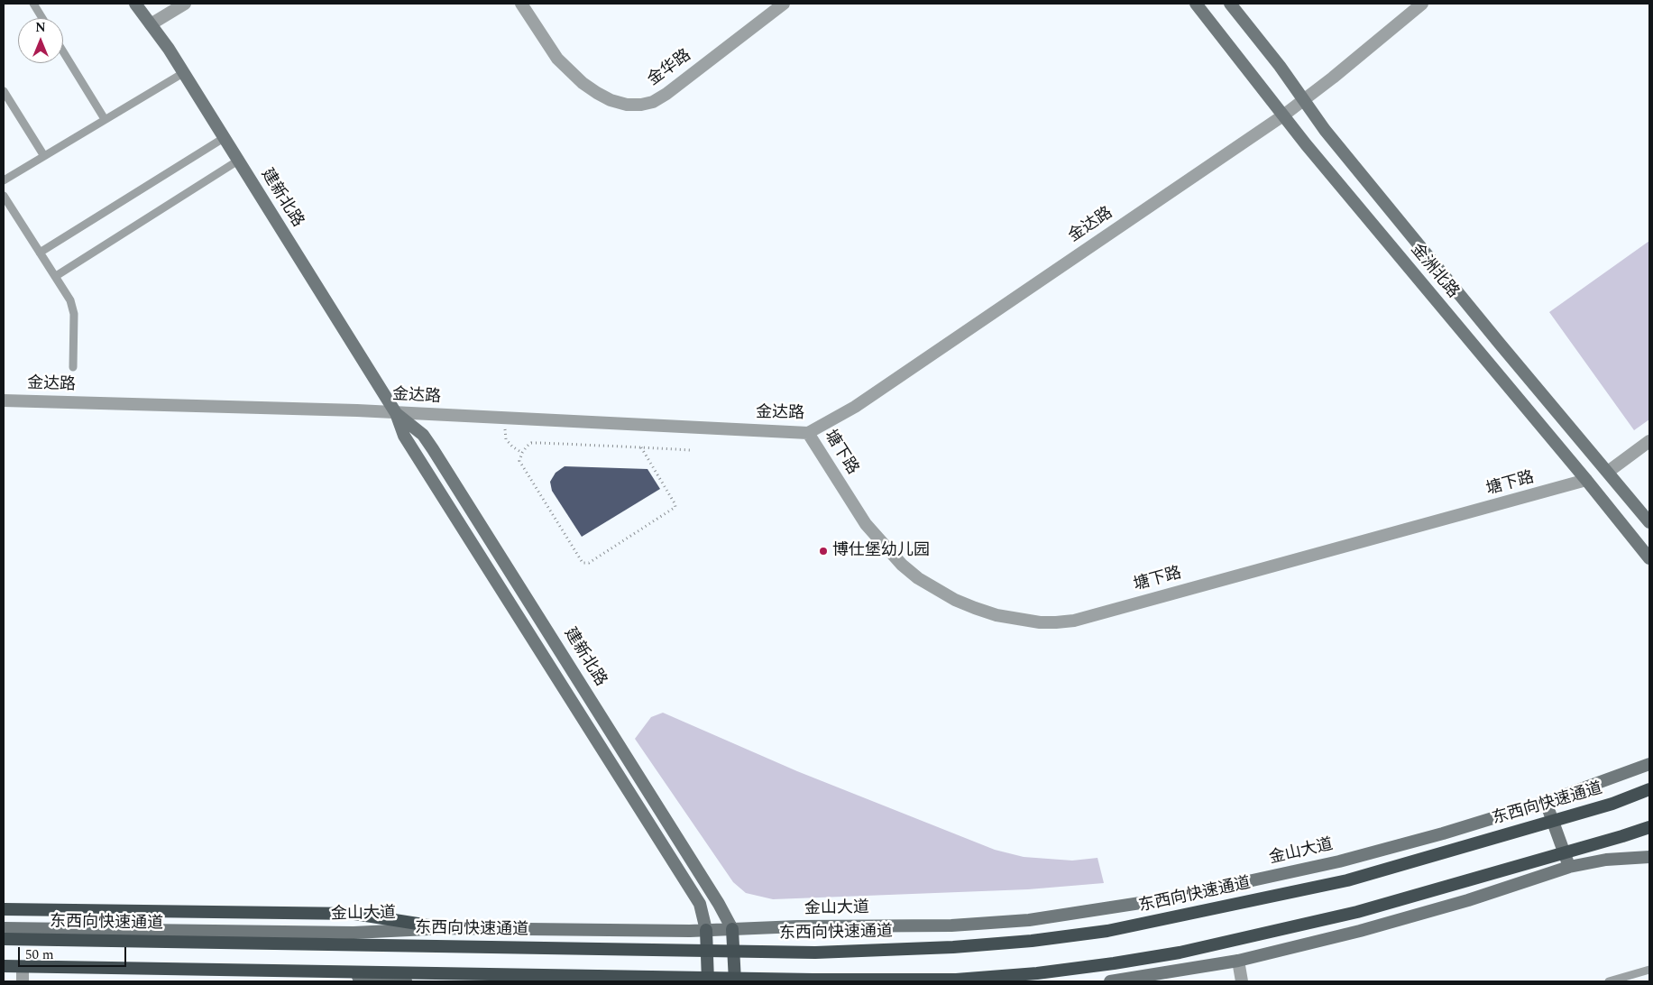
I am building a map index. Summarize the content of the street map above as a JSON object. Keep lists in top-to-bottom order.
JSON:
{
  "streets": {
    "highway": ["东西向快速通道"],
    "main road": ["建新北路", "金洲北路", "金山大道"],
    "street": ["金华路", "金达路", "塘下路"]
  },
  "crossings": [
    ["建新北路", "金达路"],
    ["建新北路", "金山大道"],
    ["金达路", "金洲北路"],
    ["金达路", "塘下路"],
    ["金洲北路", "塘下路"]
  ],
  "places": ["博仕堡幼儿园"],
  "scale_bar": "50 m",
  "north": "top"
}
